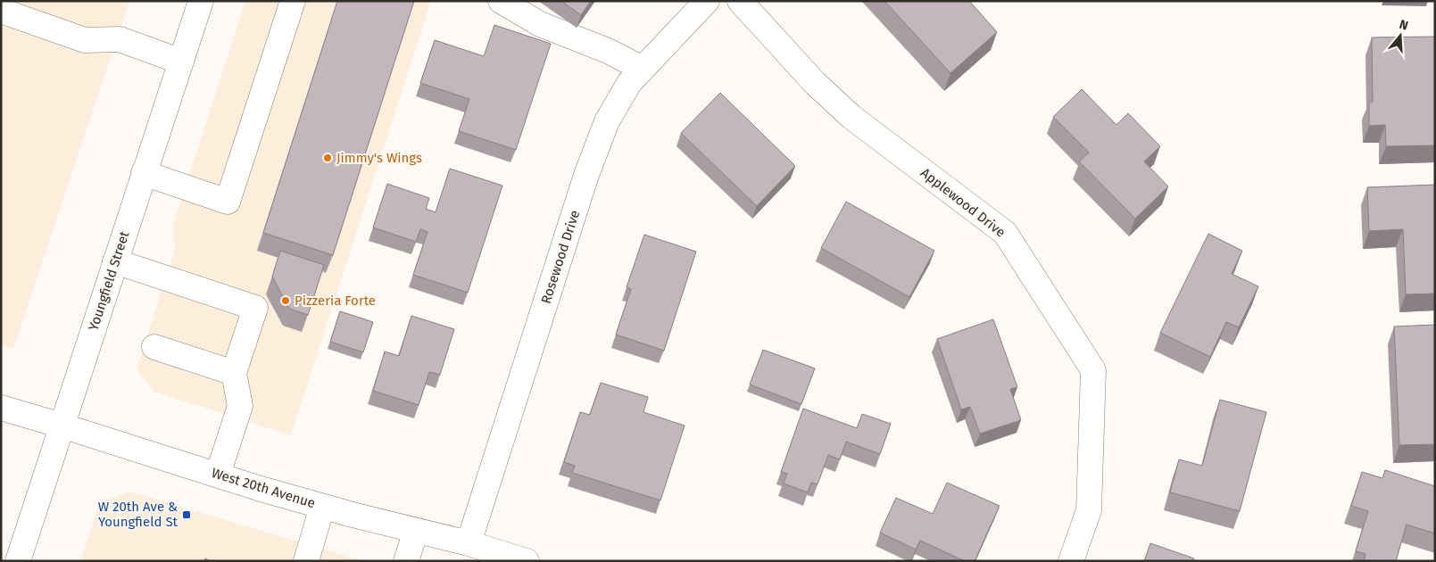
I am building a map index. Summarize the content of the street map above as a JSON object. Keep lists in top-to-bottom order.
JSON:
{
  "streets": {
    "street": [
      "Applewood Drive",
      "Rosewood Drive",
      "Youngfield Street",
      "West 20th Avenue"
    ]
  },
  "crossings": [
    ["Rosewood Drive", "West 20th Avenue"],
    ["Youngfield Street", "West 20th Avenue"]
  ],
  "places": {
    "other": ["Jimmy's Wings", "Pizzeria Forte"],
    "transit": ["W 20th Ave & Youngfield St"]
  },
  "north": "top"
}
